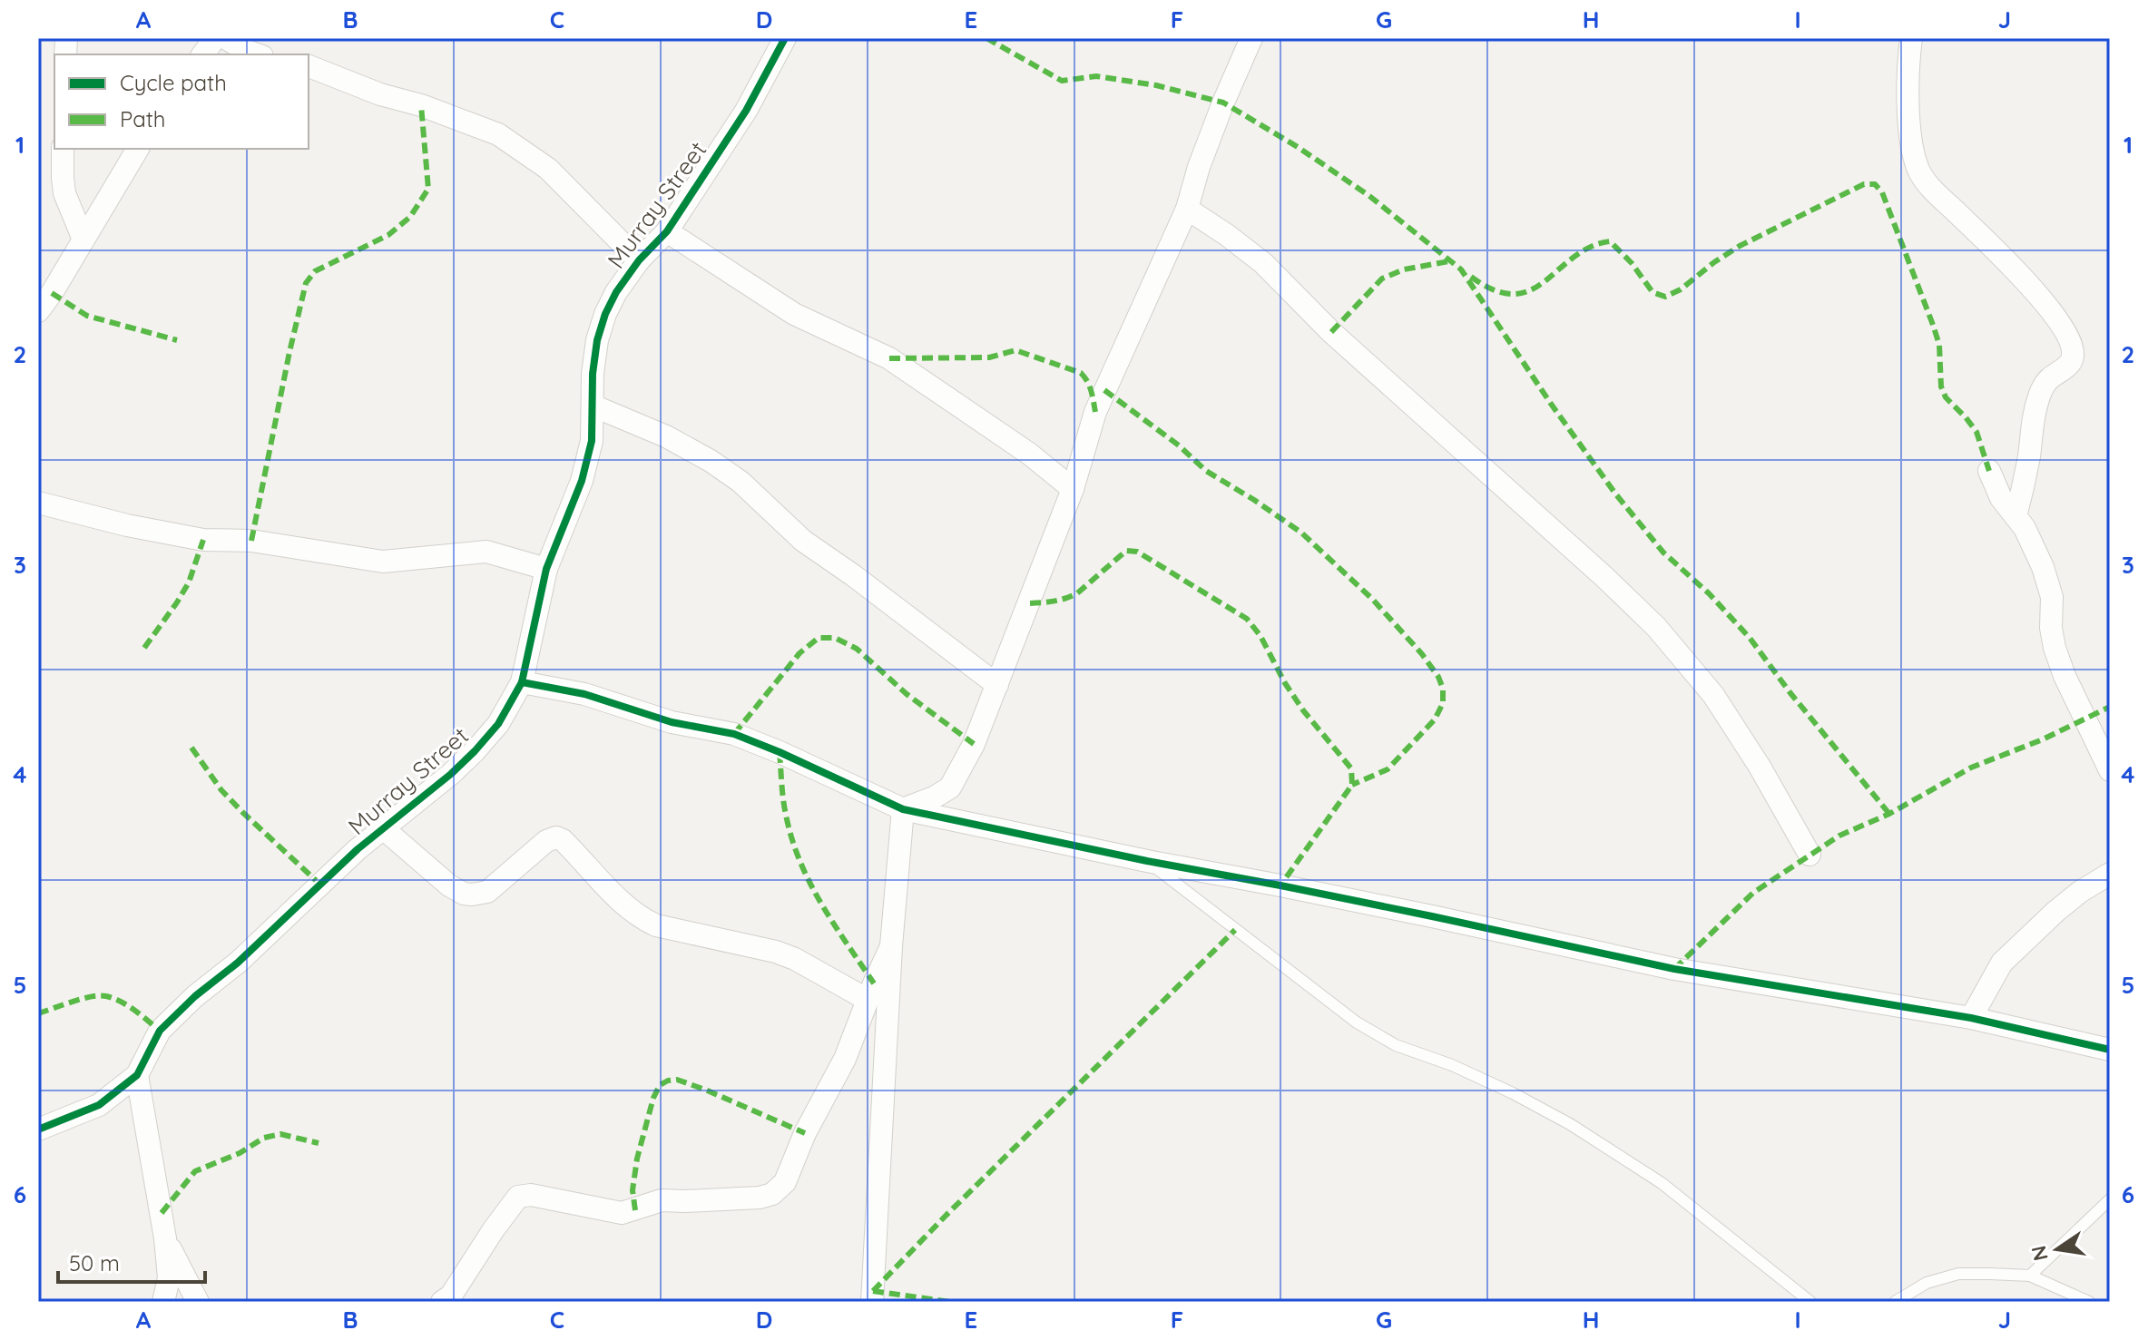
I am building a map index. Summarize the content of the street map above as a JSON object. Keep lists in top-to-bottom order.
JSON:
{
  "streets": {
    "street": ["Murray Street"]
  },
  "legend": ["Cycle path", "Path"],
  "scale_bar": "50 m",
  "north": "left",
  "grid": {
    "columns": [
      "A",
      "B",
      "C",
      "D",
      "E",
      "F",
      "G",
      "H",
      "I",
      "J"
    ],
    "rows": [
      "1",
      "2",
      "3",
      "4",
      "5",
      "6"
    ]
  }
}
